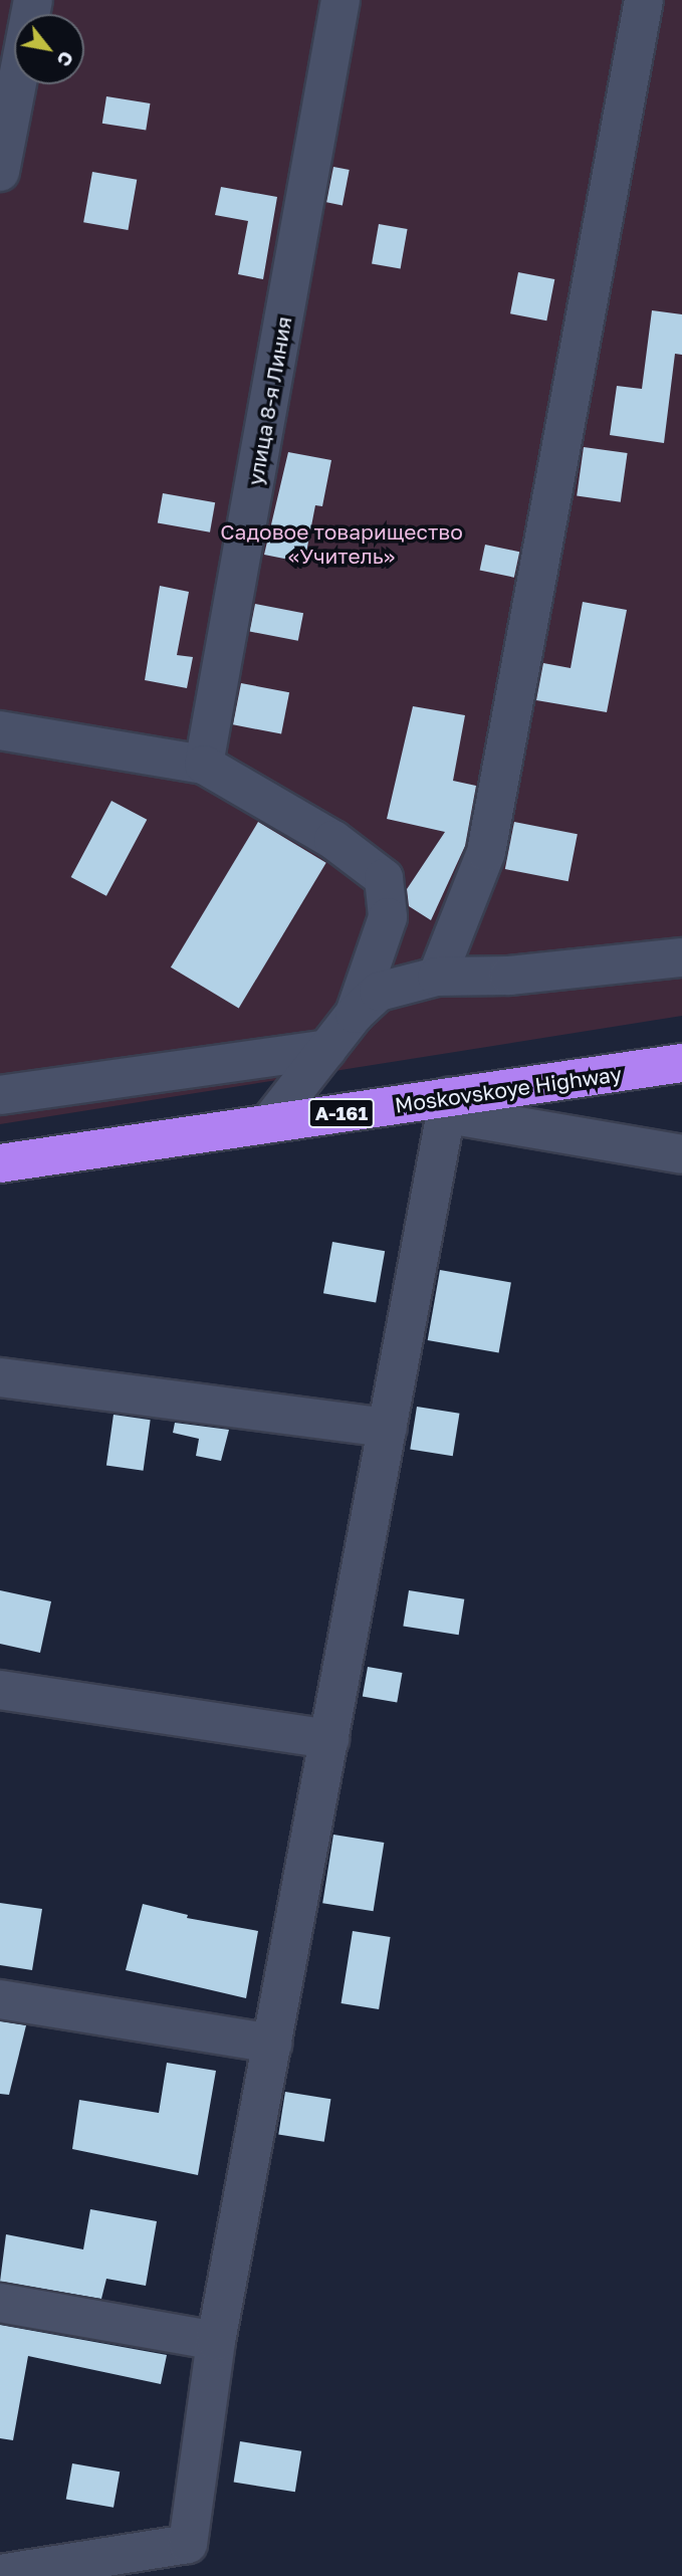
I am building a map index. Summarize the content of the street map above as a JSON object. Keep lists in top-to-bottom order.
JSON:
{
  "streets": {
    "highway": ["Moskovskoye Highway", "А-161"],
    "street": ["улица 8-я Линия"]
  },
  "parks": ["Садовое товарищество «Учитель»"],
  "north": "bottom right"
}
